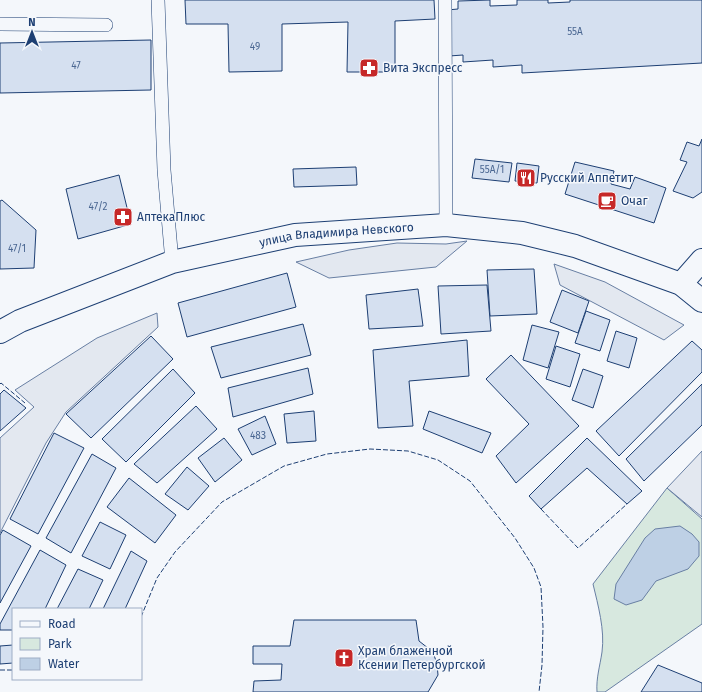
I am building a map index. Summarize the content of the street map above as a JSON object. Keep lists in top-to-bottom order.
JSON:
{
  "streets": {
    "street": ["улица Владимира Невского"]
  },
  "places": {
    "pharmacy": ["Вита Экспресс", "АптекаПлюс"],
    "restaurant": ["Русский Аппетит"],
    "cafe": ["Очаг"],
    "church": ["Храм блаженной Ксении Петербургской"]
  },
  "house_numbers": [
    "55А",
    "49",
    "47",
    "55А/1",
    "47/2",
    "47/1",
    "48З"
  ],
  "legend": ["Road", "Park", "Water"],
  "north": "top"
}
